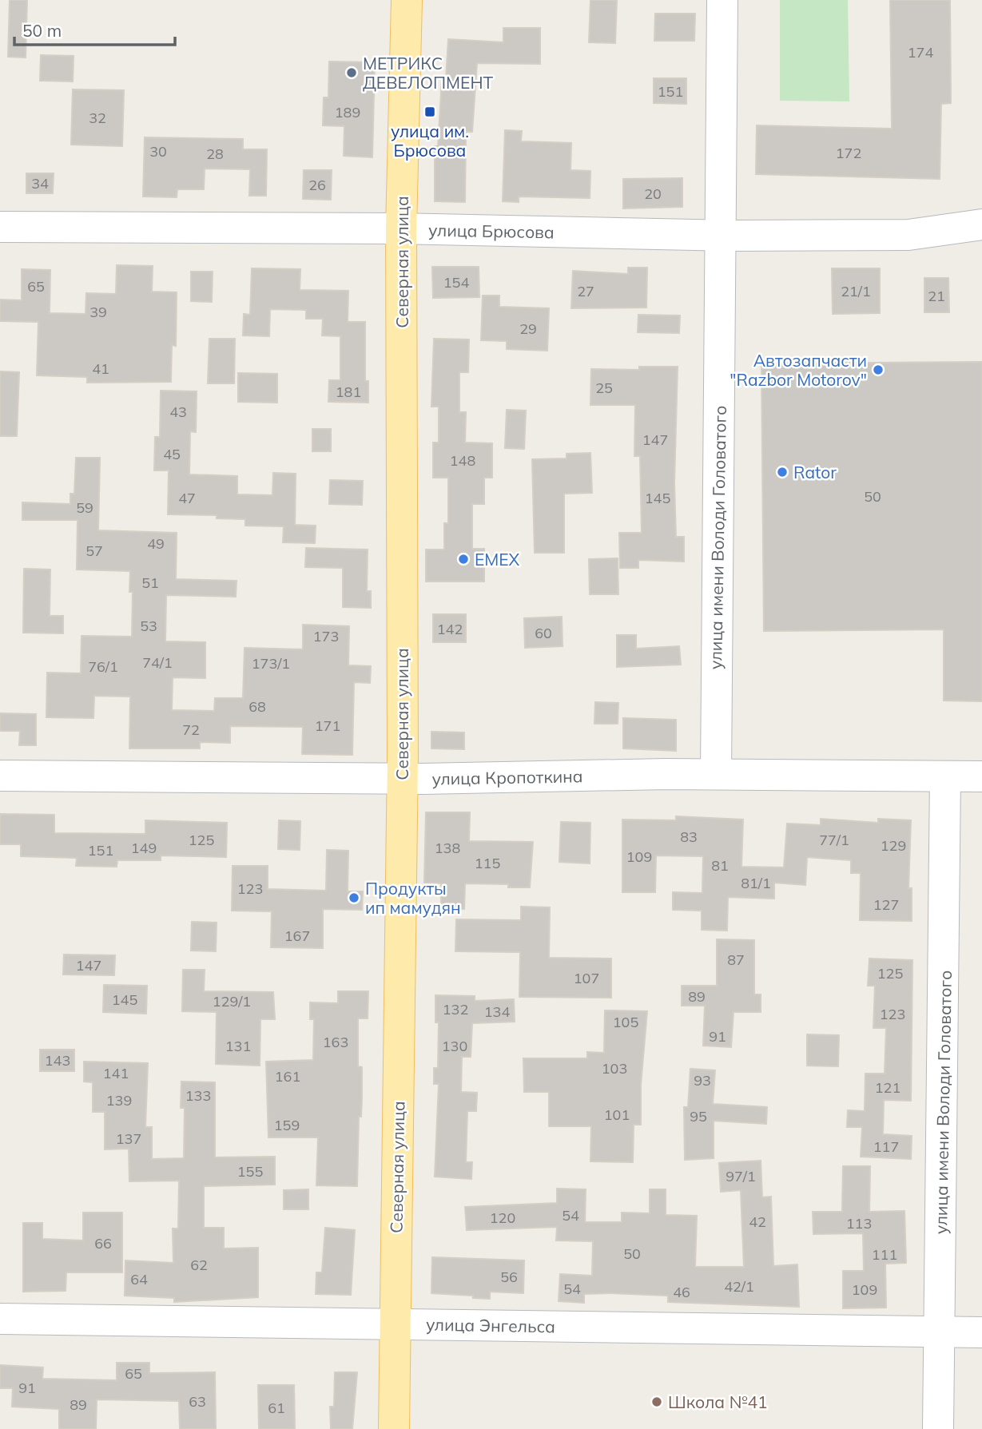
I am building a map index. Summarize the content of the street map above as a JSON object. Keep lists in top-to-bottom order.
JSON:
{
  "streets": {
    "main road": ["Северная улица"],
    "street": [
      "улица Брюсова",
      "улица имени Володи Головатого",
      "улица Кропоткина",
      "улица Энгельса"
    ]
  },
  "crossings": [
    ["улица Брюсова", "Северная улица"],
    ["улица Брюсова", "улица имени Володи Головатого"],
    ["Северная улица", "улица Кропоткина"],
    ["Северная улица", "улица Энгельса"],
    ["улица имени Володи Головатого", "улица Кропоткина"],
    ["улица имени Володи Головатого", "улица Энгельса"]
  ],
  "places": {
    "other": [
      "МЕТРИКС ДЕВЕЛОПМЕНТ",
      "Автозапчасти \"Razbor Motorov\"",
      "Rator",
      "EMEX",
      "Продукты ип мамудян",
      "Школа №41"
    ],
    "transit": ["улица им. Брюсова"]
  },
  "house_numbers": [
    "174",
    "151",
    "189",
    "32",
    "30",
    "172",
    "28",
    "34",
    "26",
    "20",
    "154",
    "65",
    "27",
    "21/1",
    "21",
    "39",
    "29",
    "41",
    "25",
    "181",
    "43",
    "147",
    "45",
    "148",
    "50",
    "47",
    "145",
    "59",
    "49",
    "57",
    "51",
    "53",
    "142",
    "60",
    "173",
    "74/1",
    "173/1",
    "76/1",
    "68",
    "171",
    "72",
    "83",
    "125",
    "77/1",
    "129",
    "149",
    "138",
    "151",
    "109",
    "115",
    "81",
    "81/1",
    "123",
    "127",
    "167",
    "87",
    "147",
    "125",
    "107",
    "89",
    "145",
    "129/1",
    "132",
    "134",
    "123",
    "105",
    "91",
    "163",
    "131",
    "130",
    "143",
    "103",
    "141",
    "161",
    "93",
    "121",
    "133",
    "139",
    "101",
    "95",
    "159",
    "137",
    "117",
    "155",
    "97/1",
    "54",
    "120",
    "42",
    "113",
    "66",
    "50",
    "111",
    "62",
    "56",
    "64",
    "42/1",
    "54",
    "109",
    "46",
    "65",
    "91",
    "63",
    "89",
    "61"
  ],
  "scale_bar": "50 m"
}
